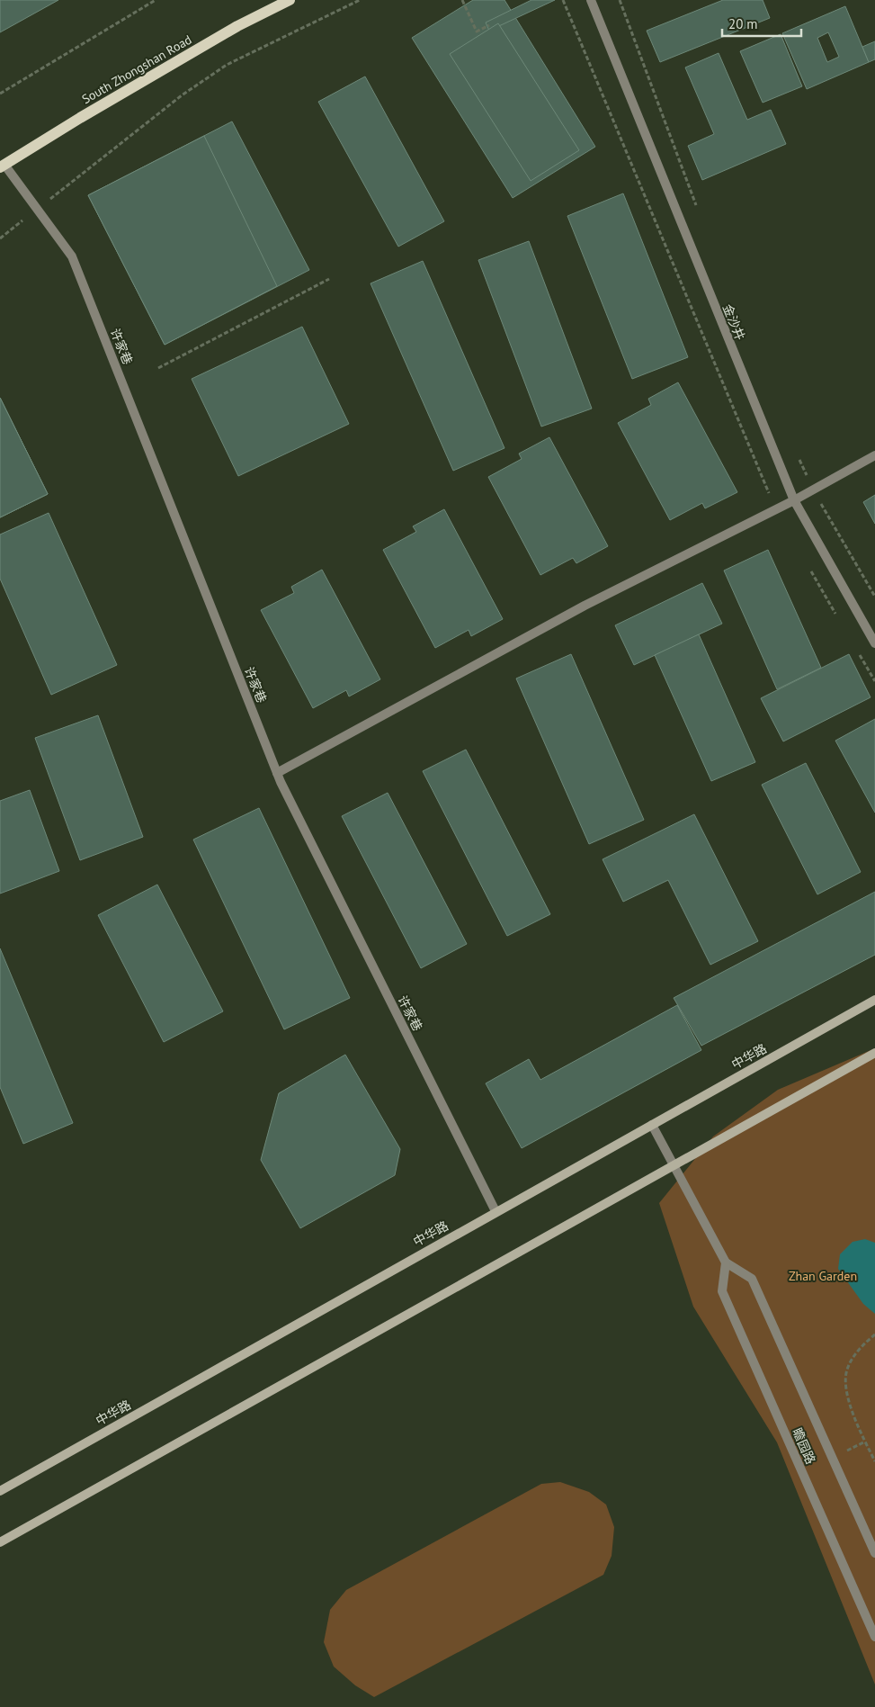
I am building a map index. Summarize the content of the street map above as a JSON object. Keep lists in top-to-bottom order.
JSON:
{
  "streets": {
    "main road": ["South Zhongshan Road", "中华路"],
    "street": ["金沙井", "许家巷", "瞻园路"]
  },
  "crossings": [
    ["South Zhongshan Road", "许家巷"],
    ["许家巷", "中华路"],
    ["中华路", "瞻园路"]
  ],
  "parks": ["Zhan Garden"],
  "scale_bar": "20 m"
}
